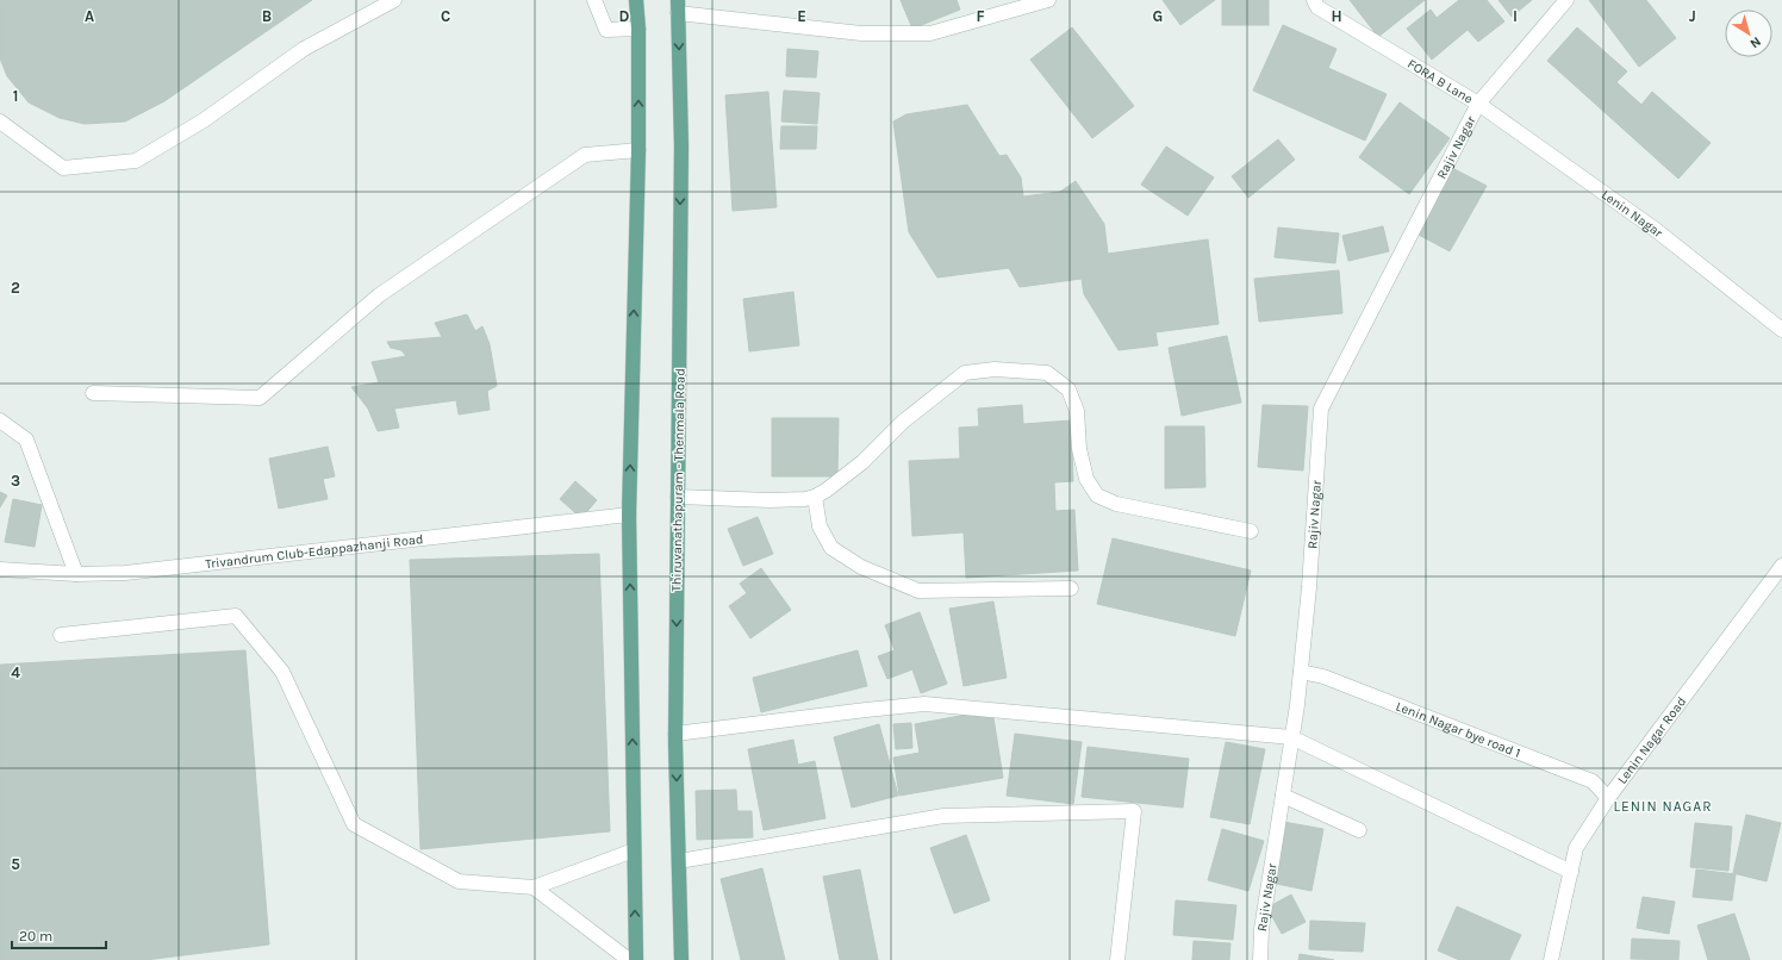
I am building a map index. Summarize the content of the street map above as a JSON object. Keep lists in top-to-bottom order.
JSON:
{
  "streets": {
    "main road": ["Thiruvanathapuram - Thenmala Road"],
    "street": [
      "FORA B Lane",
      "Rajiv Nagar",
      "Lenin Nagar",
      "Trivandrum Club-Edappazhanji Road",
      "Lenin Nagar bye road 1",
      "Lenin Nagar Road"
    ]
  },
  "crossings": [
    ["FORA B Lane", "Rajiv Nagar"],
    ["FORA B Lane", "Lenin Nagar"],
    ["Rajiv Nagar", "Lenin Nagar"],
    ["Rajiv Nagar", "Lenin Nagar bye road 1"],
    ["Lenin Nagar bye road 1", "Lenin Nagar Road"]
  ],
  "districts": ["LENIN NAGAR"],
  "scale_bar": "20 m",
  "north": "bottom right",
  "grid": {
    "columns": [
      "A",
      "B",
      "C",
      "D",
      "E",
      "F",
      "G",
      "H",
      "I",
      "J"
    ],
    "rows": [
      "1",
      "2",
      "3",
      "4",
      "5"
    ]
  }
}
